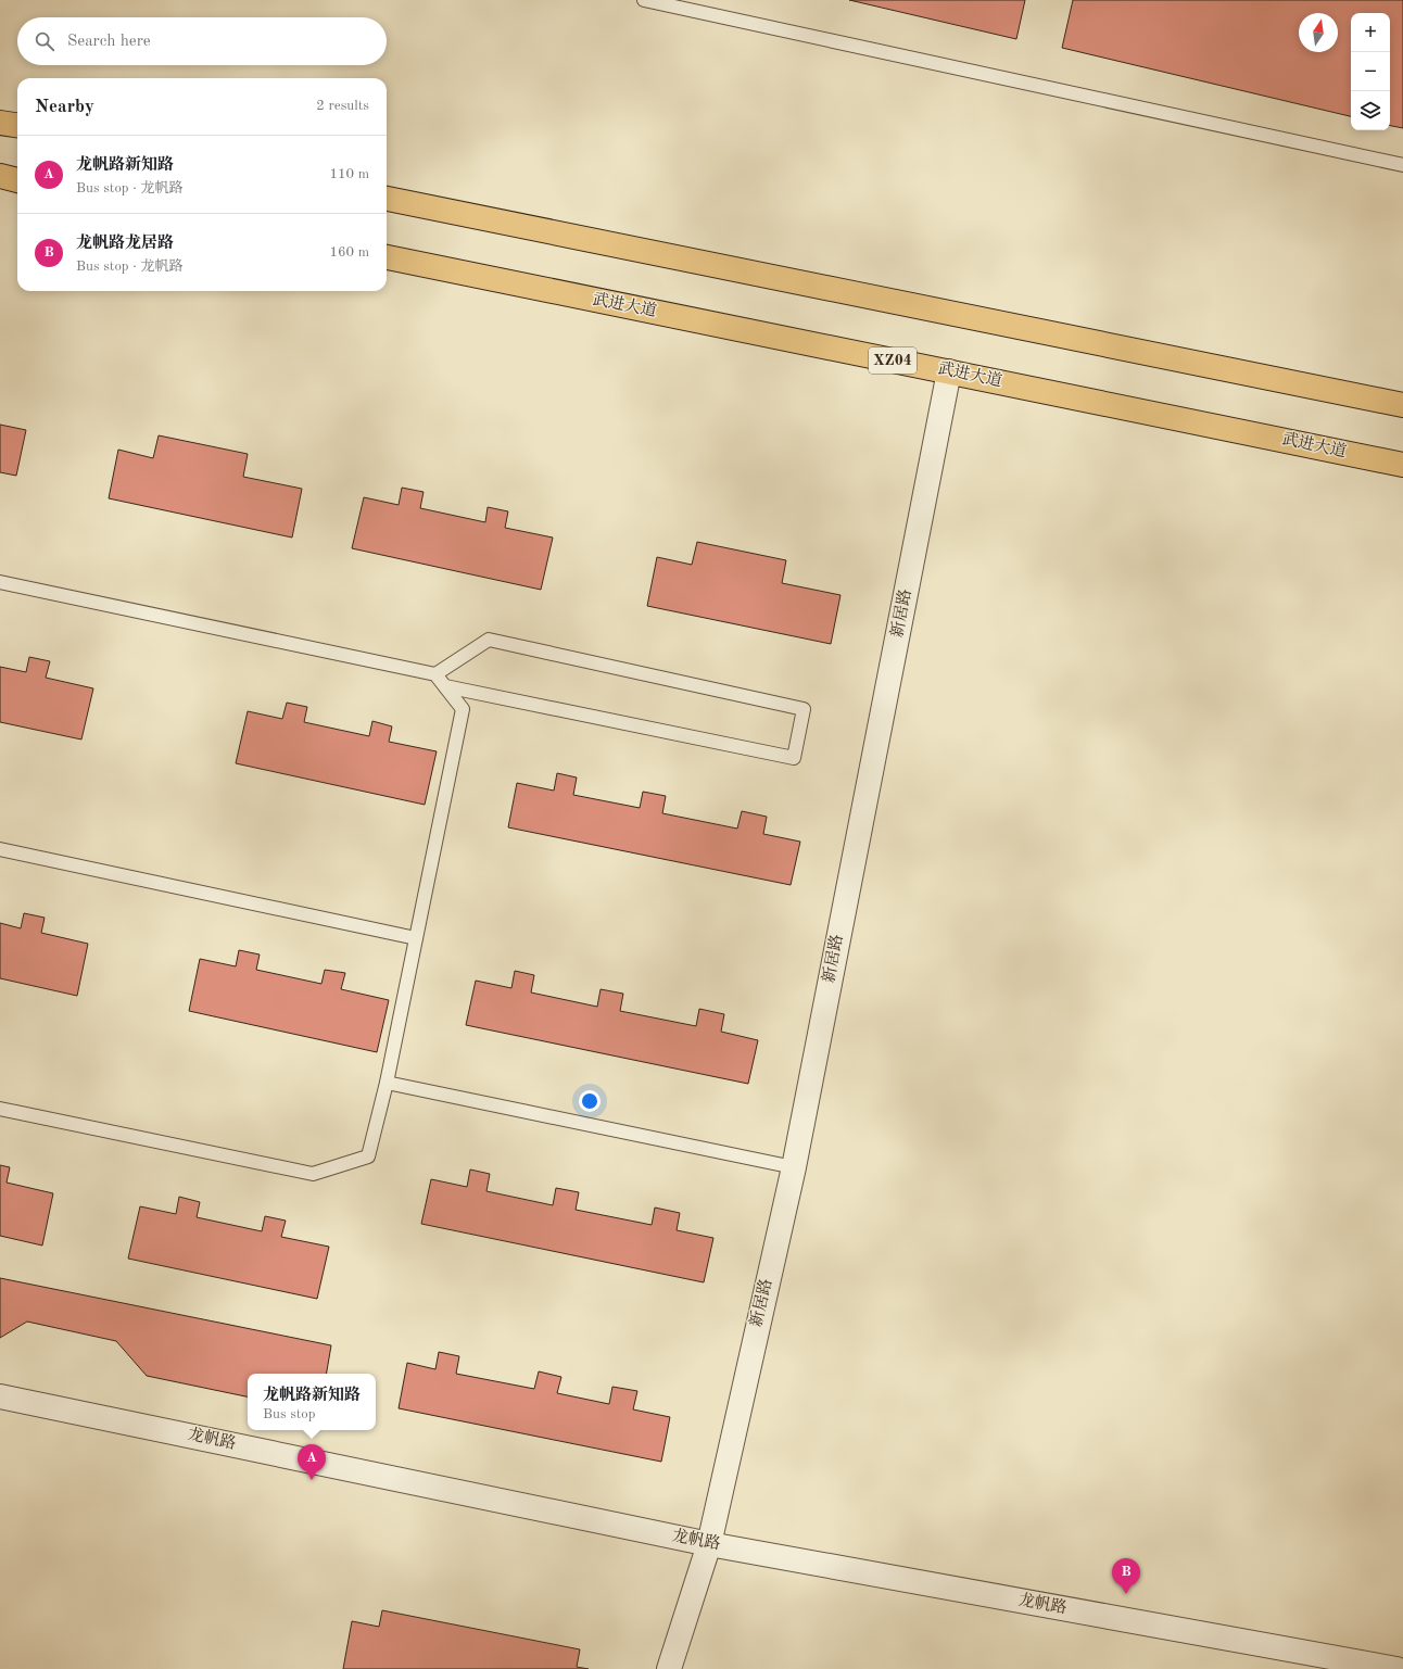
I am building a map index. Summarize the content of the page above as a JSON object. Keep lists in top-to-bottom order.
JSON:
{
  "streets": {
    "main road": ["武进大道", "XZ04"],
    "street": ["新居路", "龙帆路"]
  },
  "crossings": [
    ["武进大道", "新居路"],
    ["新居路", "龙帆路"]
  ],
  "north": "top",
  "page": {
    "map_buttons": ["+", "−"],
    "search": "Search here",
    "heading": ["Nearby", "2 results"],
    "list": [
      {
        "mark": "A",
        "name": "龙帆路新知路",
        "note": "Bus stop · 龙帆路",
        "value": "110 m"
      },
      {
        "mark": "B",
        "name": "龙帆路龙居路",
        "note": "Bus stop · 龙帆路",
        "value": "160 m"
      }
    ],
    "popup": ["龙帆路新知路", "Bus stop"],
    "pins": ["A", "B"]
  }
}
